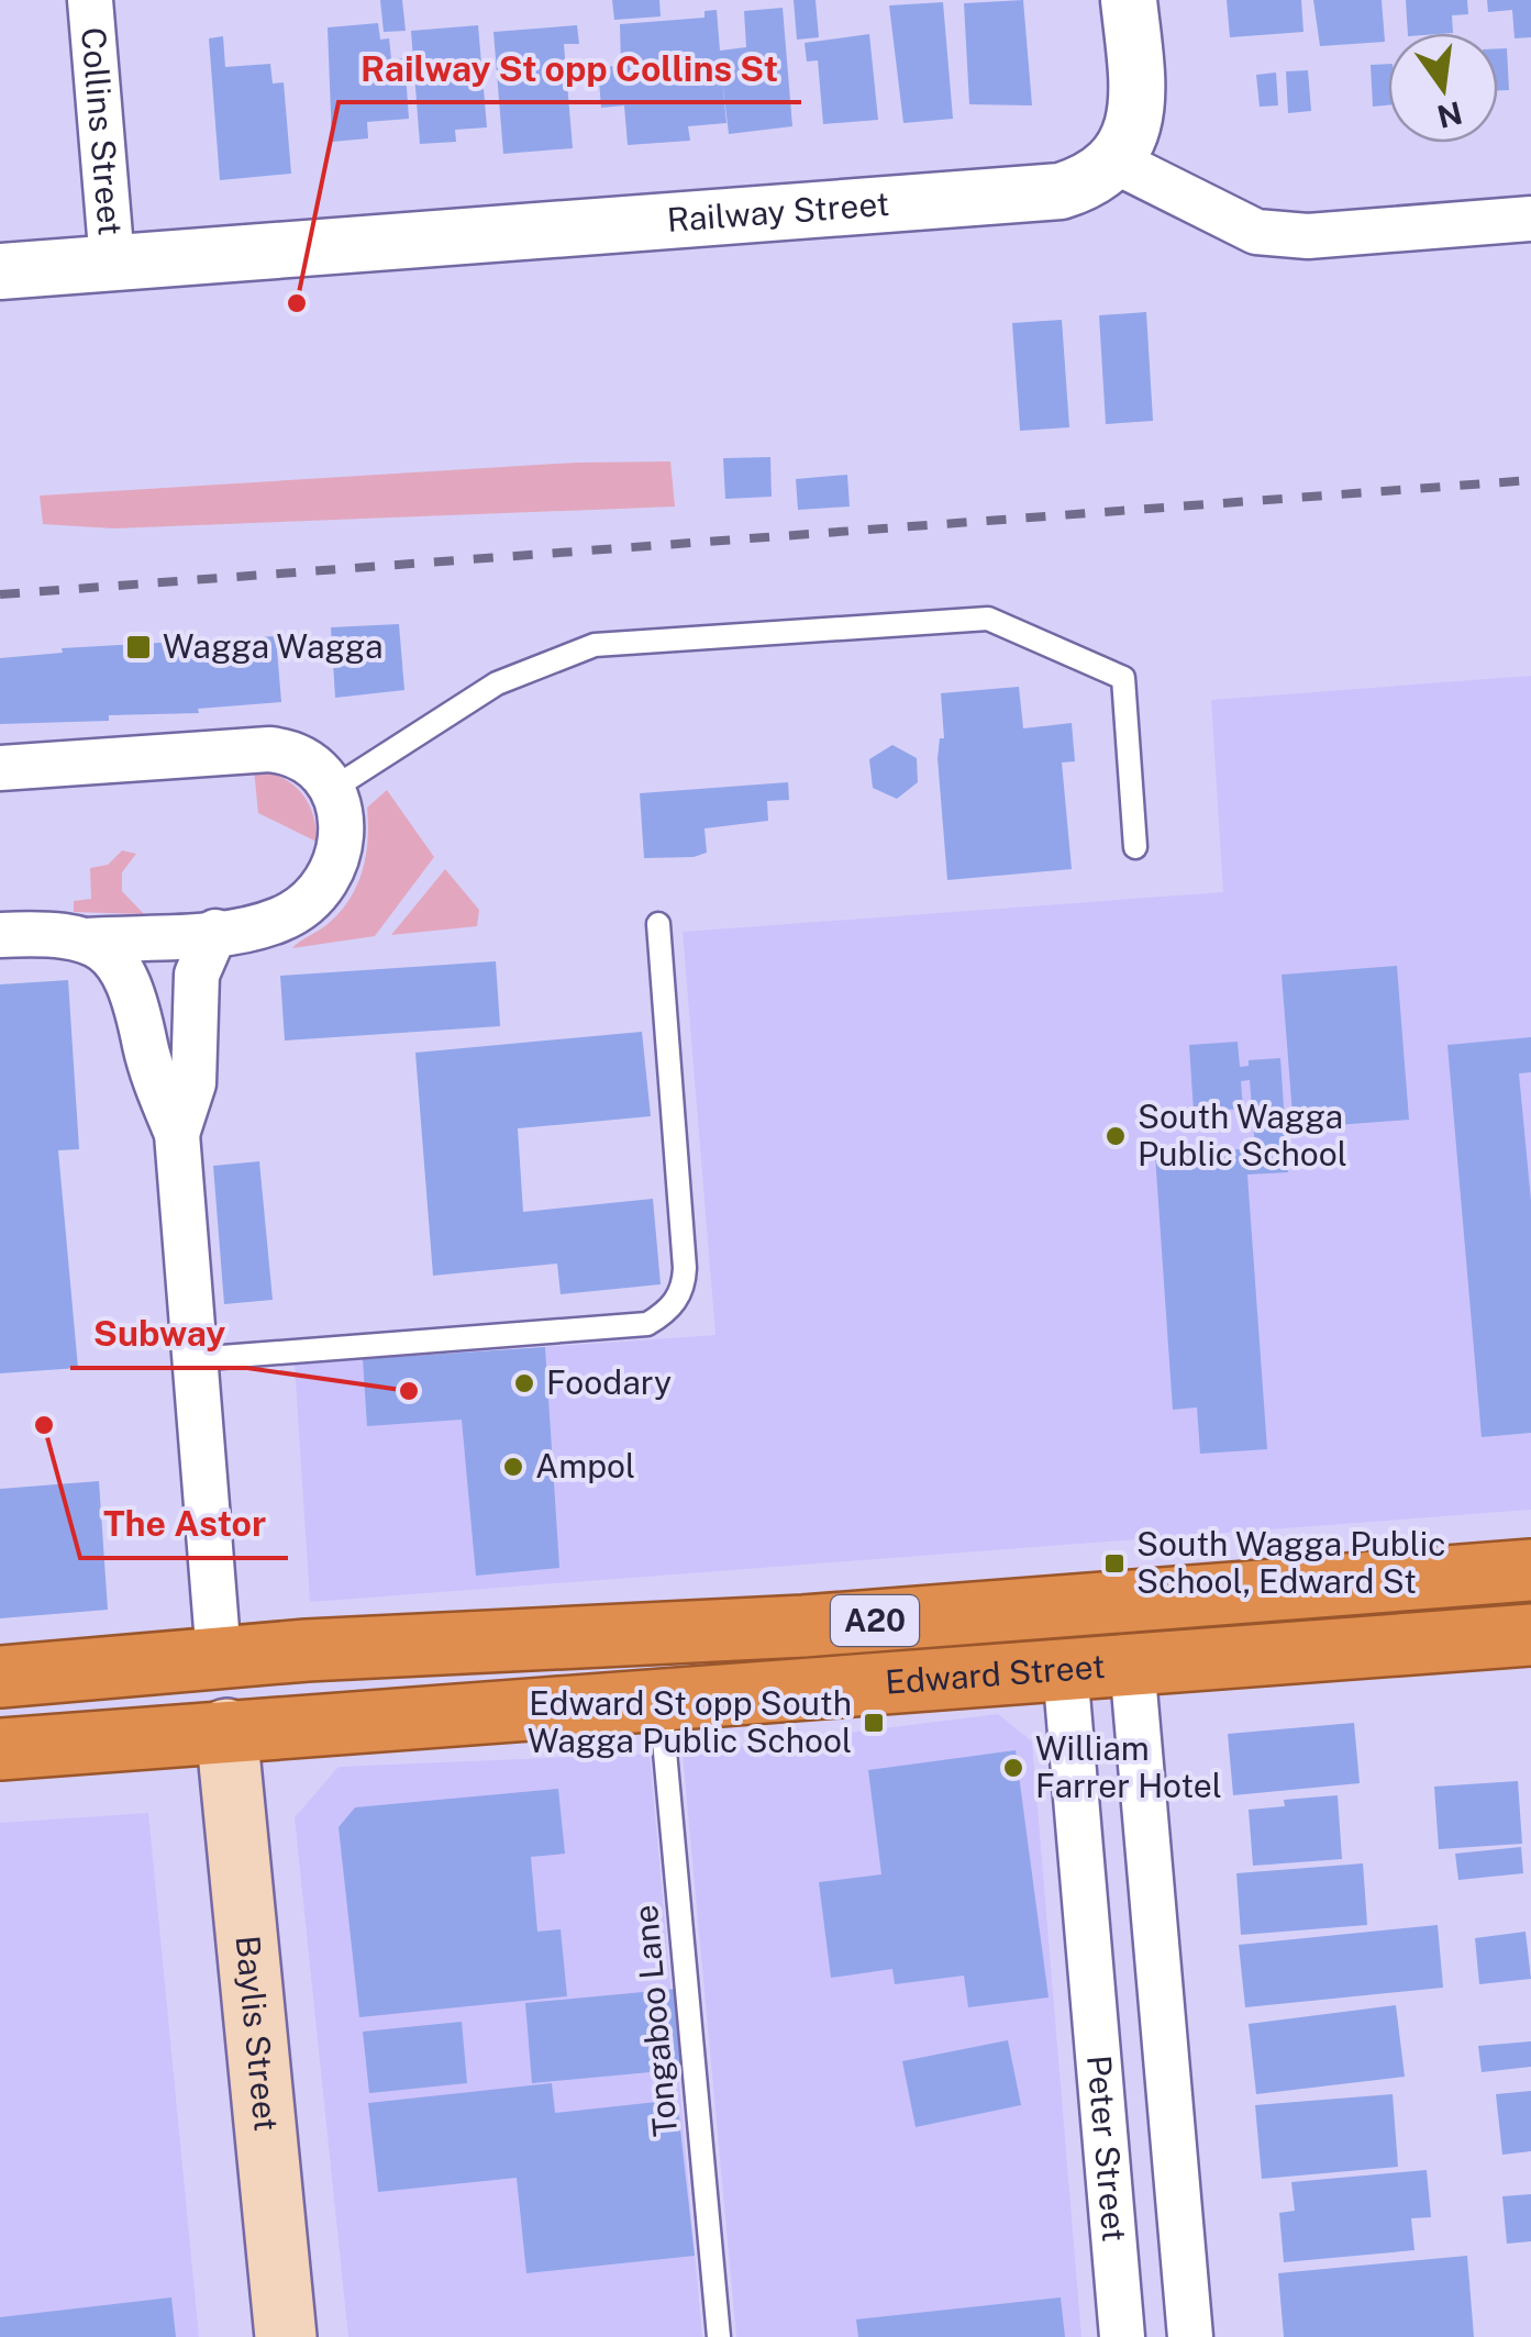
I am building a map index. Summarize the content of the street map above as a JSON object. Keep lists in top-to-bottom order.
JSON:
{
  "streets": {
    "highway": ["A20", "Edward Street"],
    "main road": ["Baylis Street"],
    "street": ["Collins Street", "Railway Street", "Peter Street"],
    "lane": ["Tongaboo Lane"]
  },
  "crossings": [
    ["Collins Street", "Railway Street"],
    ["Edward Street", "Tongaboo Lane"],
    ["Edward Street", "Baylis Street"],
    ["Edward Street", "Peter Street"]
  ],
  "places": {
    "other": [
      "Railway St opp Collins St",
      "South Wagga Public School",
      "Foodary",
      "Subway",
      "The Astor",
      "Ampol",
      "William Farrer Hotel"
    ],
    "transit": ["Wagga Wagga", "South Wagga Public School, Edward St", "Edward St opp South Wagga Public School"]
  },
  "north": "bottom"
}
